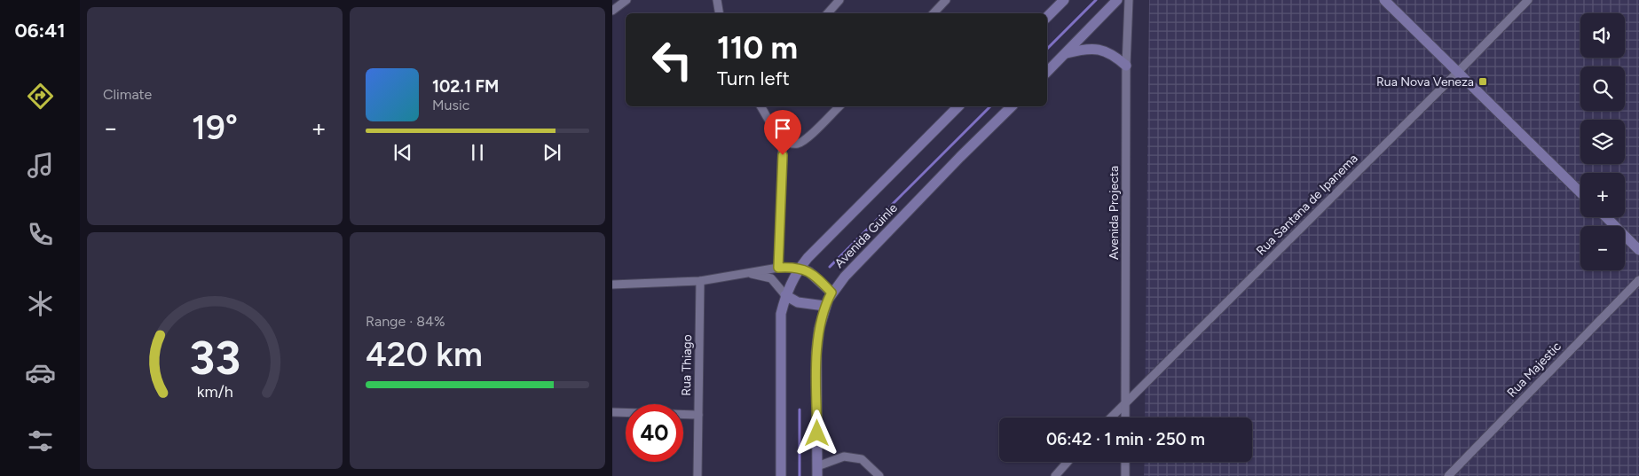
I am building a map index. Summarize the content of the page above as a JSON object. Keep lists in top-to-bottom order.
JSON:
{
  "streets": {
    "street": [
      "Rua Santana de Ipanema",
      "Avenida Projecta",
      "Avenida Guinle",
      "Rua Thiago",
      "Rua Majestic"
    ]
  },
  "crossings": [
    ["Rua Santana de Ipanema", "Avenida Projecta"]
  ],
  "places": {
    "transit": ["Rua Nova Veneza"]
  },
  "page": {
    "tabs": "06:41",
    "tile": [
      "Climate",
      ["Range · 84%", "420 km"]
    ],
    "map_buttons": ["+", "−"],
    "turn": ["110 m", "Turn left"],
    "song": ["102.1 FM", "Music"],
    "heat": ["−", "19°", "+"],
    "limit": "40",
    "trip": "06:42 · 1 min · 250 m",
    "gauge": ["33", "km/h"]
  }
}
